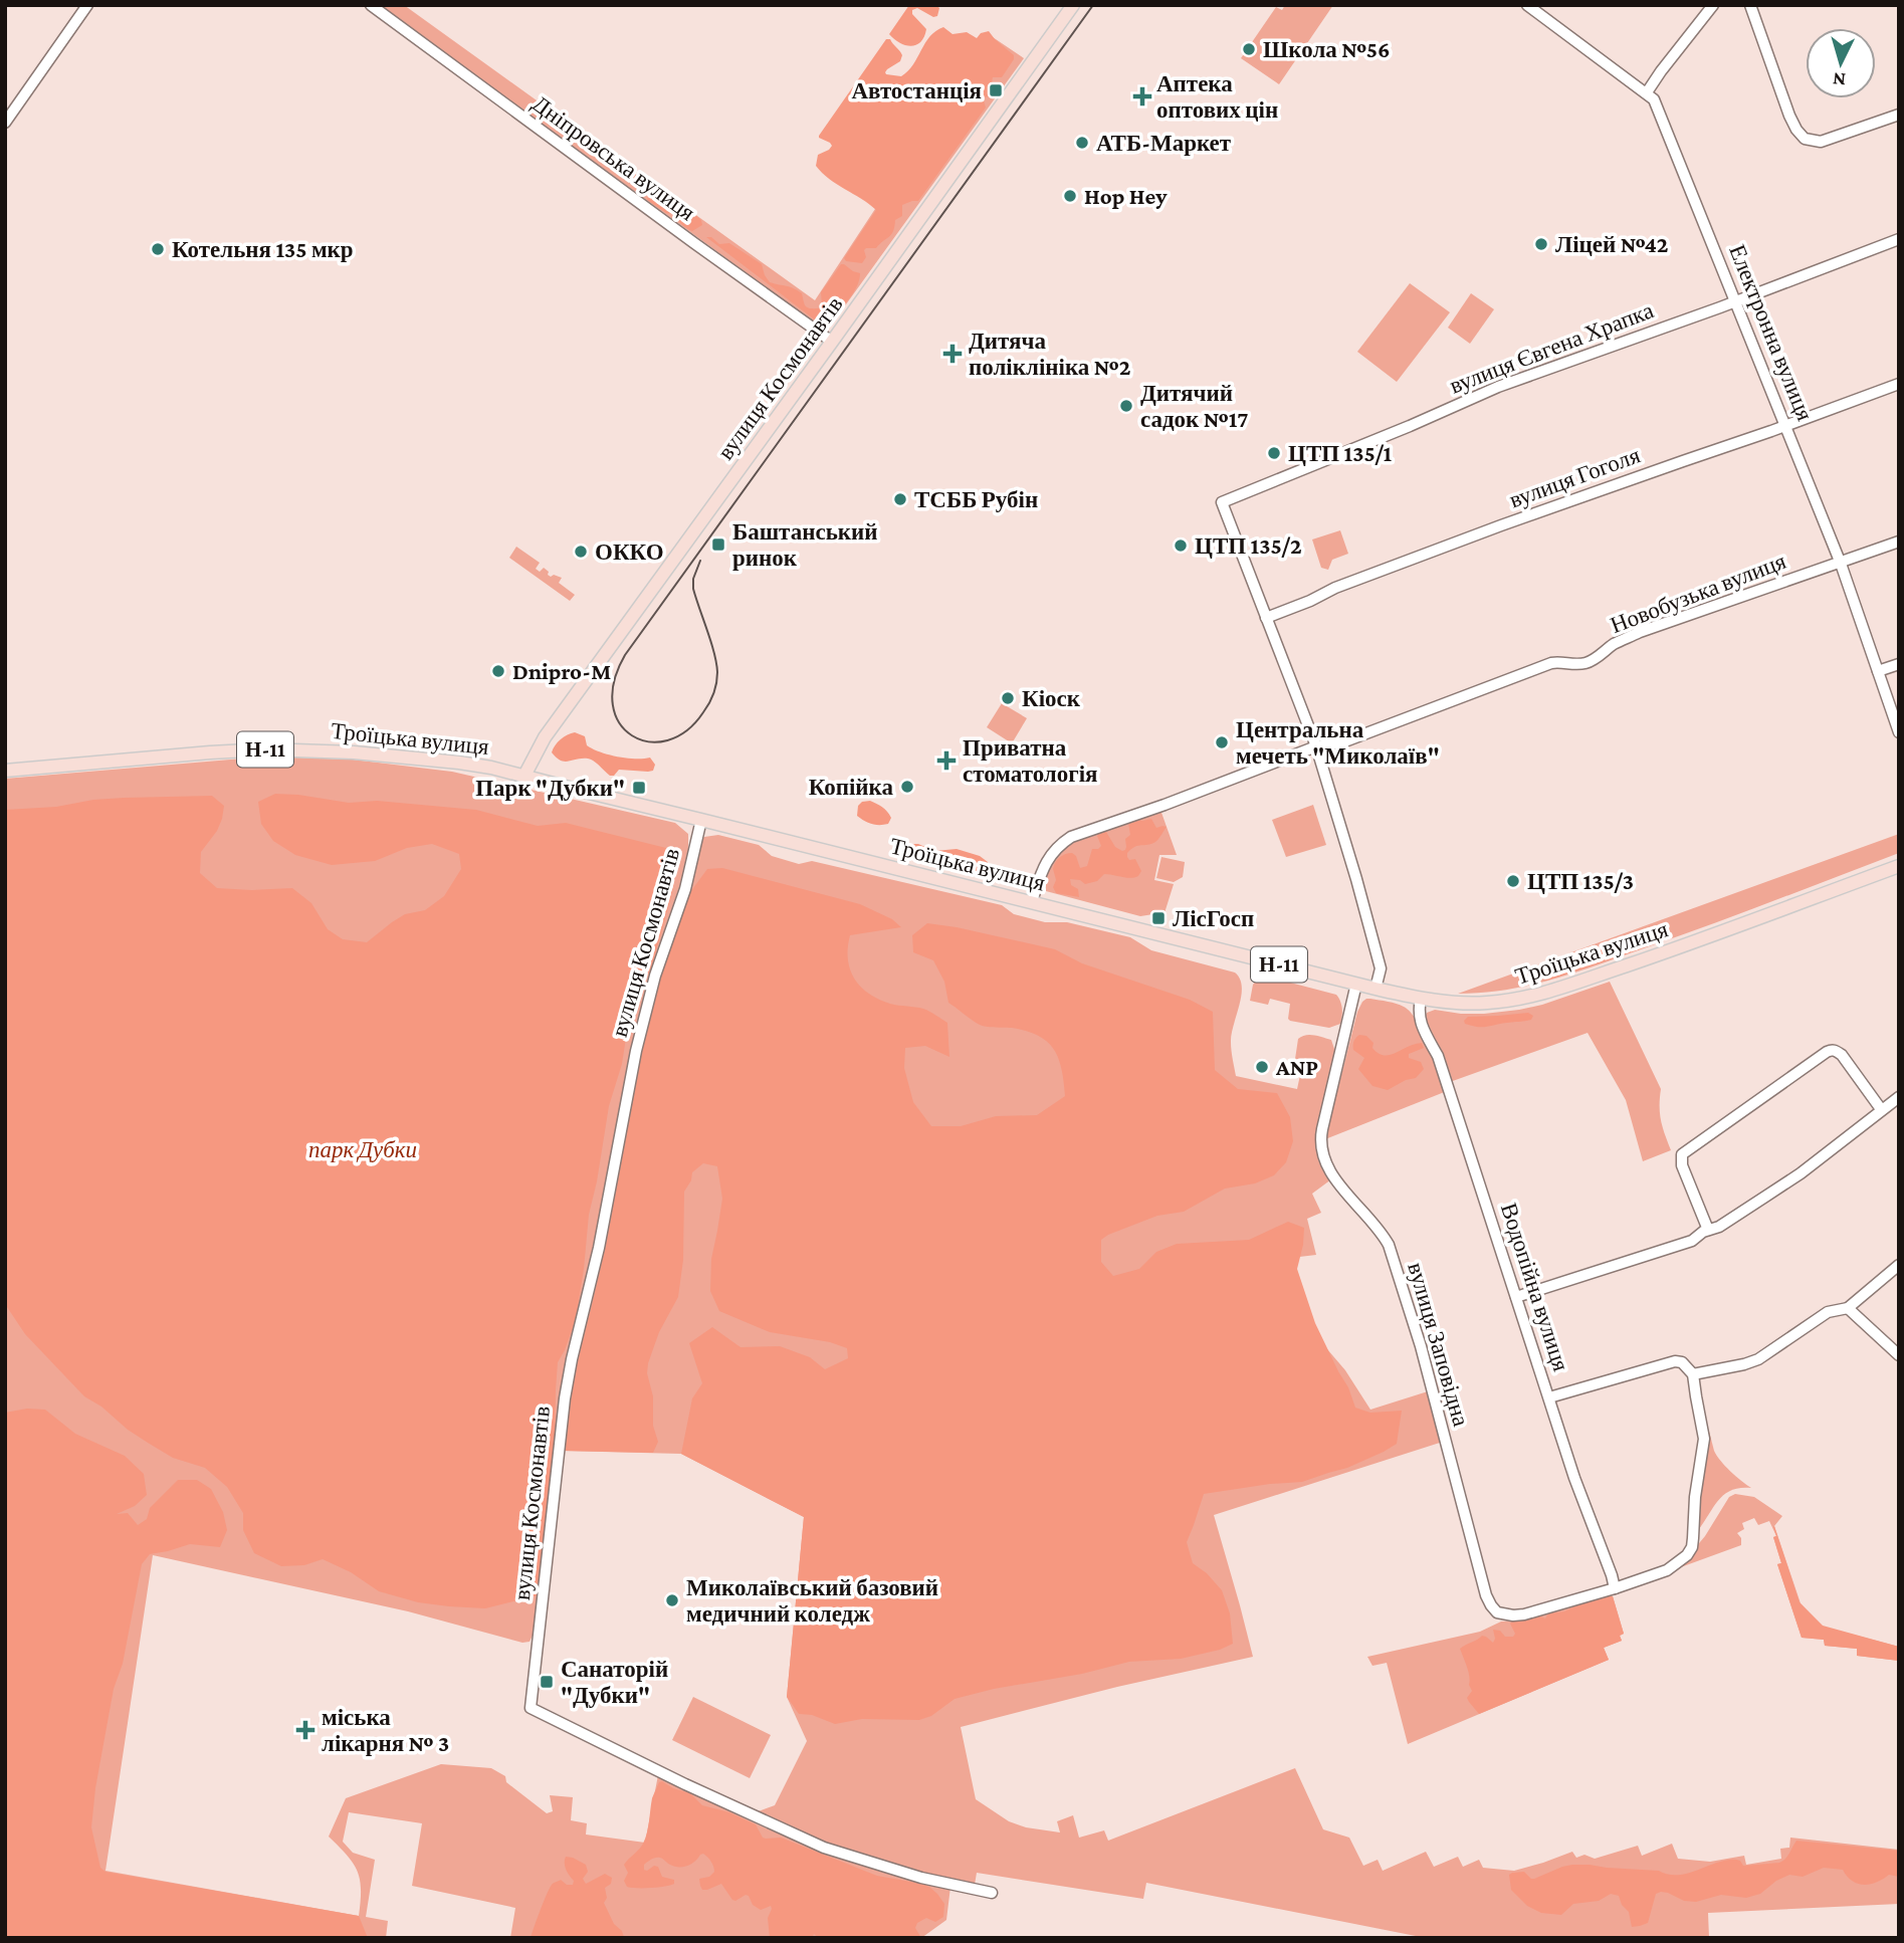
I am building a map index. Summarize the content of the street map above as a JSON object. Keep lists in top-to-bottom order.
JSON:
{
  "streets": {
    "main road": ["вулиця Космонавтів", "Троїцька вулиця", "Н-11"],
    "street": [
      "Дніпровська вулиця",
      "Електронна вулиця",
      "вулиця Євгена Храпка",
      "вулиця Гоголя",
      "Новобузька вулиця",
      "Водопійна вулиця",
      "вулиця Заповідна"
    ]
  },
  "crossings": [
    ["Дніпровська вулиця", "вулиця Космонавтів"],
    ["Електронна вулиця", "вулиця Євгена Храпка"],
    ["Електронна вулиця", "вулиця Гоголя"],
    ["Електронна вулиця", "Новобузька вулиця"],
    ["вулиця Євгена Храпка", "вулиця Гоголя"],
    ["вулиця Космонавтів", "Троїцька вулиця"],
    ["Новобузька вулиця", "Троїцька вулиця"],
    ["Троїцька вулиця", "Водопійна вулиця"],
    ["Троїцька вулиця", "вулиця Заповідна"],
    ["Водопійна вулиця", "вулиця Заповідна"]
  ],
  "parks": ["парк Дубки"],
  "places": {
    "other": [
      "Школа №56",
      "АТБ-Маркет",
      "Hop Hey",
      "Ліцей №42",
      "Котельня 135 мкр",
      "Дитячий садок №17",
      "ЦТП 135/1",
      "ТСББ Рубін",
      "ЦТП 135/2",
      "ОККО",
      "Dnipro-M",
      "Кіоск",
      "Центральна мечеть \"Миколаїв\"",
      "Копійка",
      "ЦТП 135/3",
      "ANP",
      "Миколаївський базовий медичний коледж"
    ],
    "transit": [
      "Автостанція",
      "Баштанський ринок",
      "Парк \"Дубки\"",
      "ЛісГосп",
      "Санаторій \"Дубки\""
    ],
    "health": [
      "Аптека оптових цін",
      "Дитяча поліклініка №2",
      "Приватна стоматологія",
      "міська лікарня № 3"
    ]
  },
  "north": "bottom"
}
